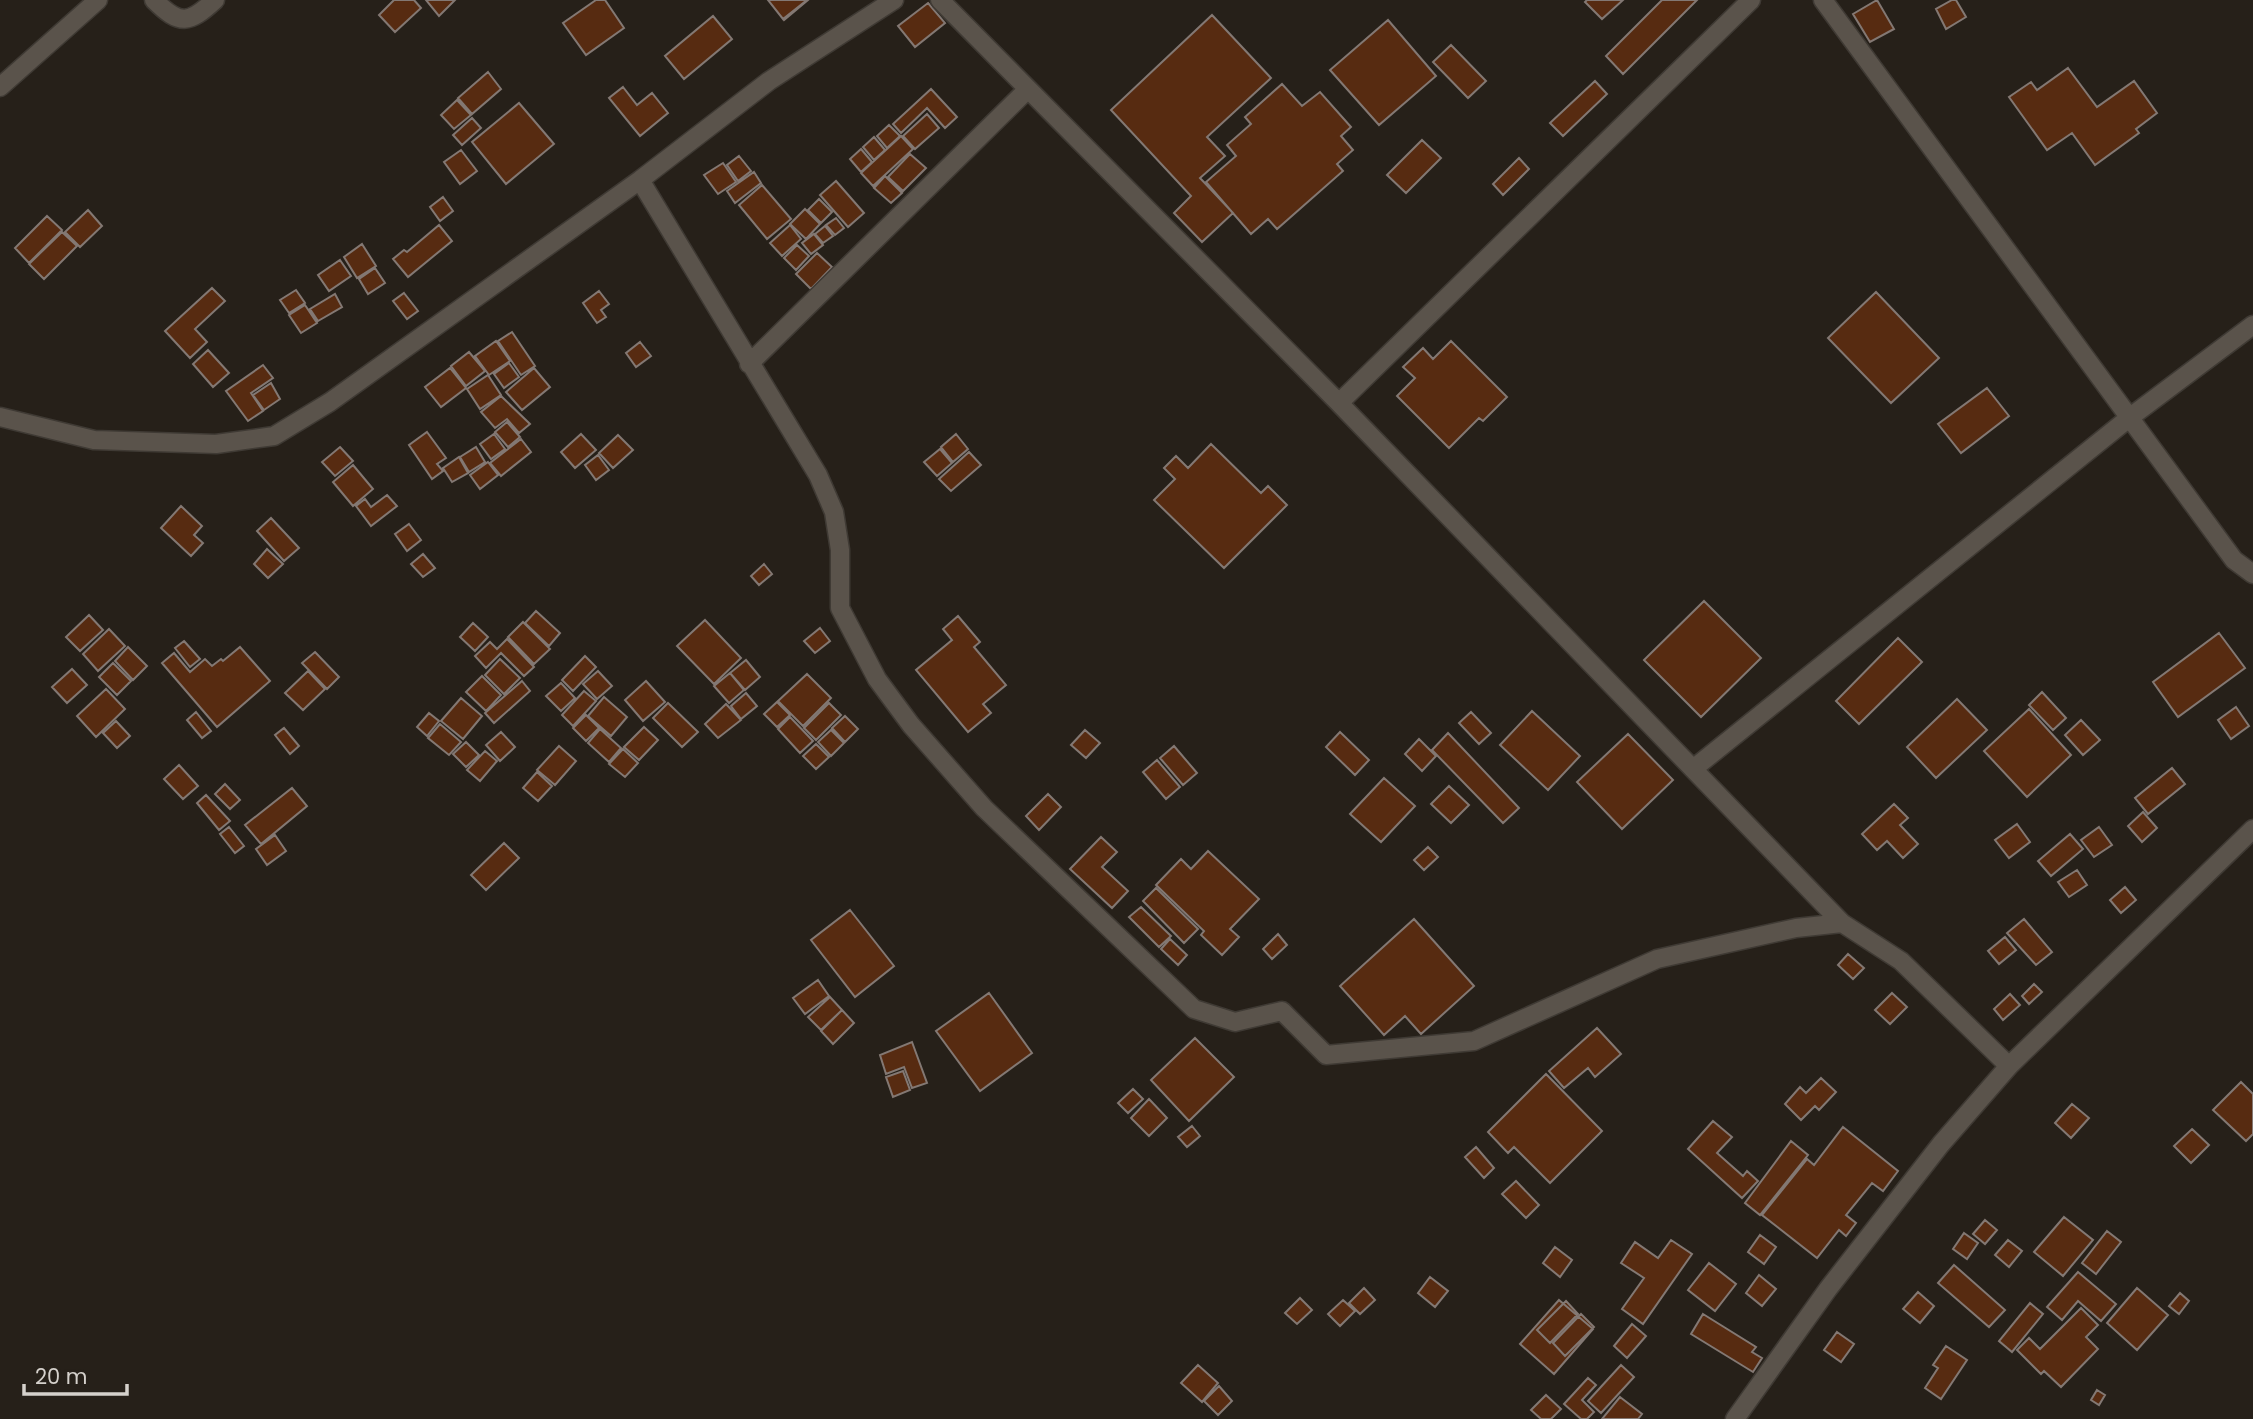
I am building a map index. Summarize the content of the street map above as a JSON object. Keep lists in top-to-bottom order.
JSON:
{
  "scale_bar": "20 m"
}
